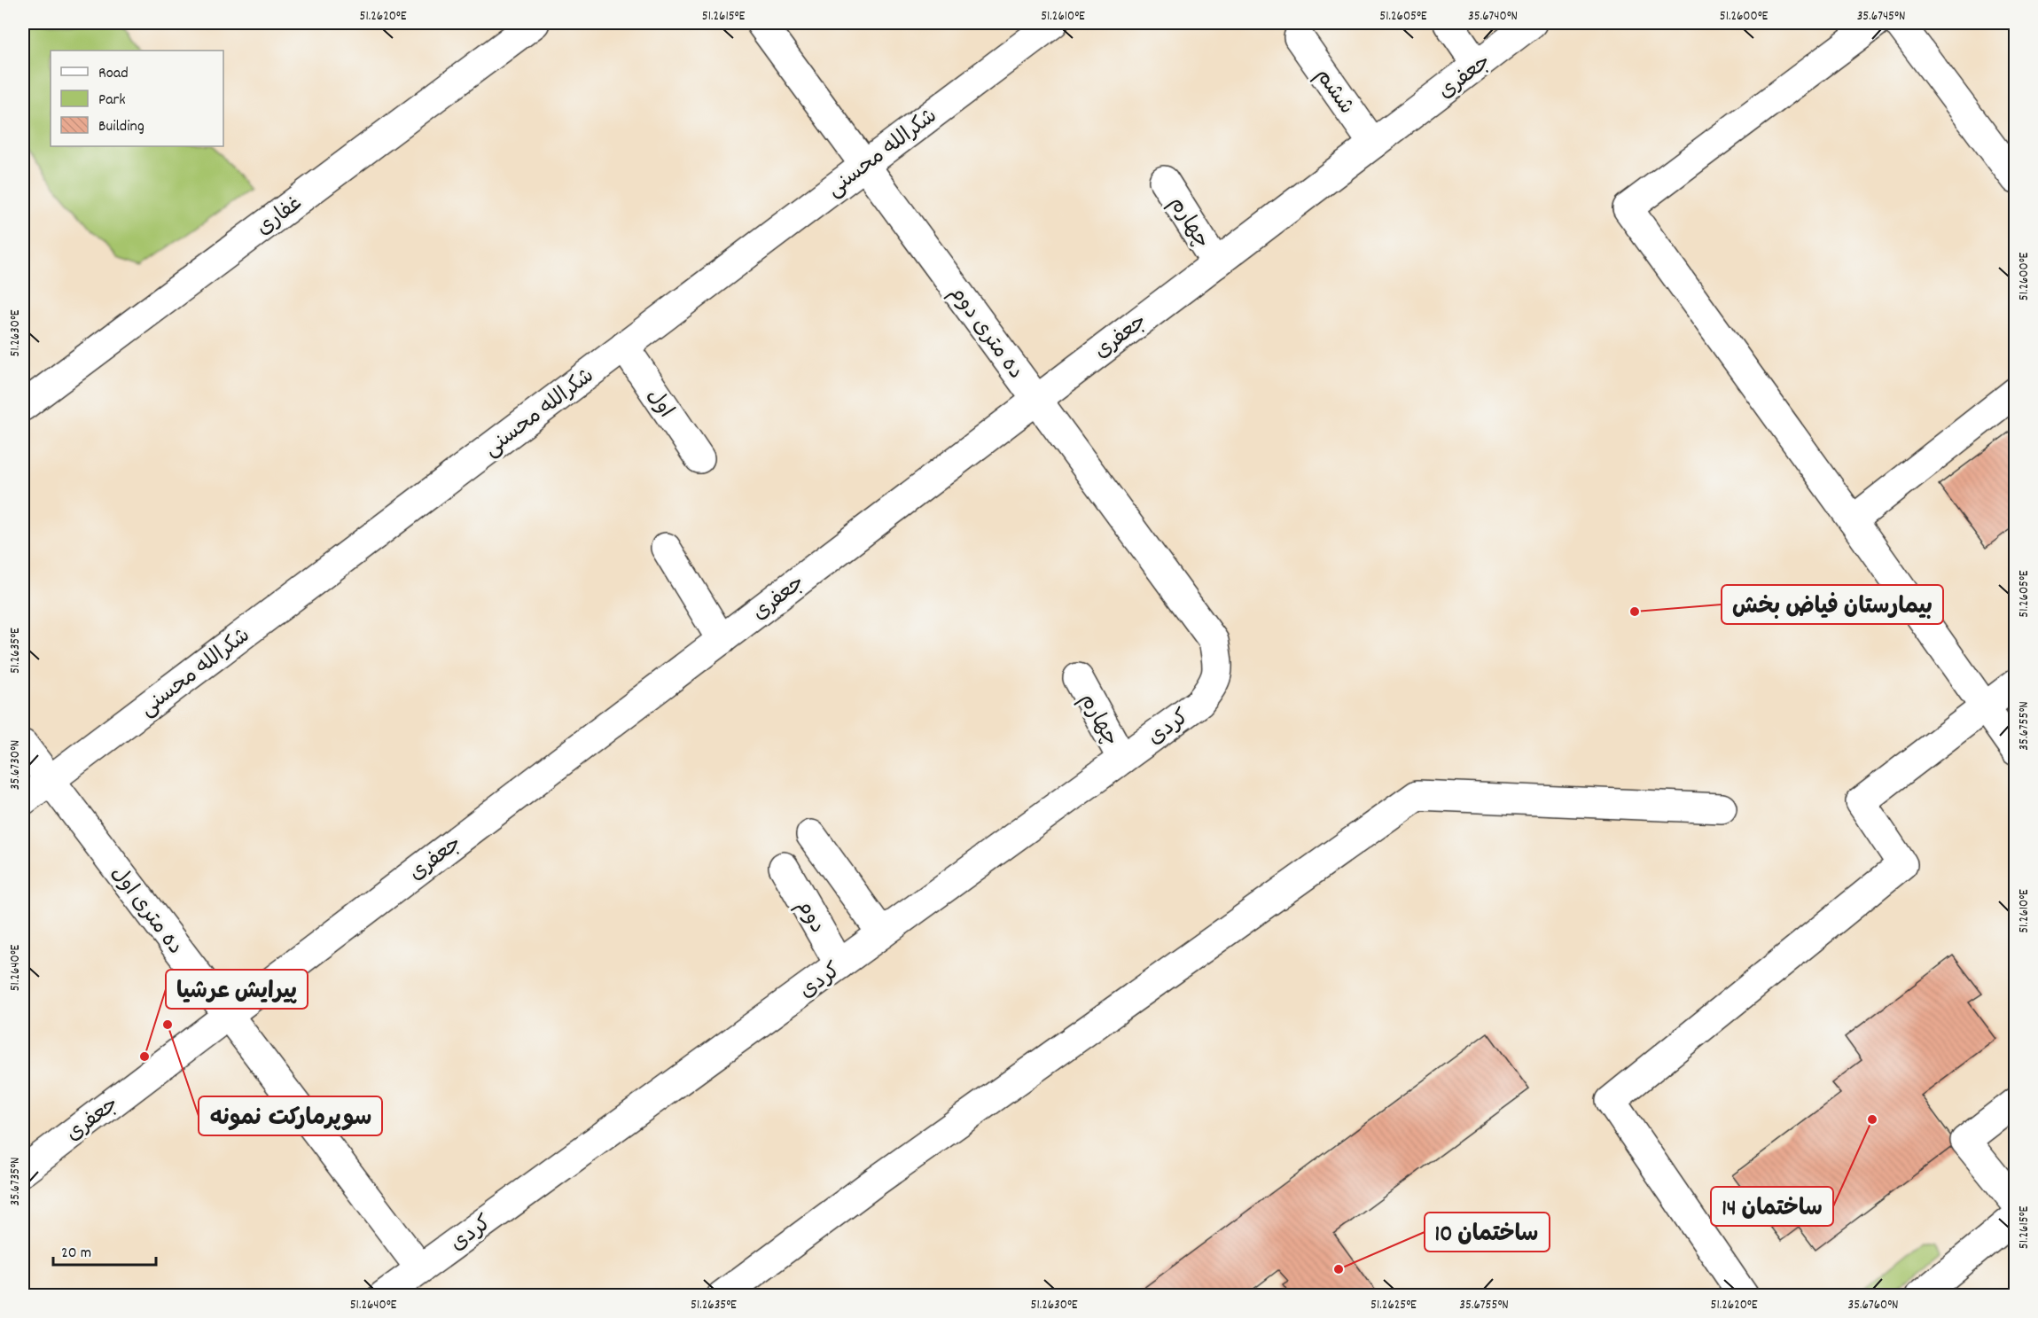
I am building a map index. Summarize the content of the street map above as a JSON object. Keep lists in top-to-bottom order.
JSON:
{
  "streets": {
    "street": [
      "جعفری",
      "ششم",
      "شکرالله محسنی",
      "غفاری",
      "چهارم",
      "ده متری دوم",
      "اول",
      "کردی",
      "ده متری اول",
      "دوم"
    ]
  },
  "crossings": [
    ["جعفری", "ششم"],
    ["جعفری", "چهارم"],
    ["جعفری", "ده متری دوم"],
    ["جعفری", "ده متری اول"],
    ["شکرالله محسنی", "ده متری دوم"],
    ["شکرالله محسنی", "اول"],
    ["شکرالله محسنی", "ده متری اول"],
    ["چهارم", "کردی"],
    ["ده متری دوم", "کردی"],
    ["کردی", "ده متری اول"],
    ["کردی", "دوم"]
  ],
  "places": [
    "بیمارستان فیاض بخش",
    "سوپرمارکت نمونه",
    "پیرایش عرشیا",
    "ساختمان 14",
    "ساختمان 10"
  ],
  "legend": ["Road", "Park", "Building"],
  "scale_bar": "20 m",
  "coordinates": [
    "51.2620°E",
    "51.2615°E",
    "51.2610°E",
    "51.2605°E",
    "35.6740°N",
    "51.2600°E",
    "35.6745°N",
    "51.2630°E",
    "51.2635°E",
    "35.6755°N",
    "35.6730°N",
    "51.2640°E",
    "35.6735°N",
    "51.2625°E",
    "35.6760°N"
  ]
}
